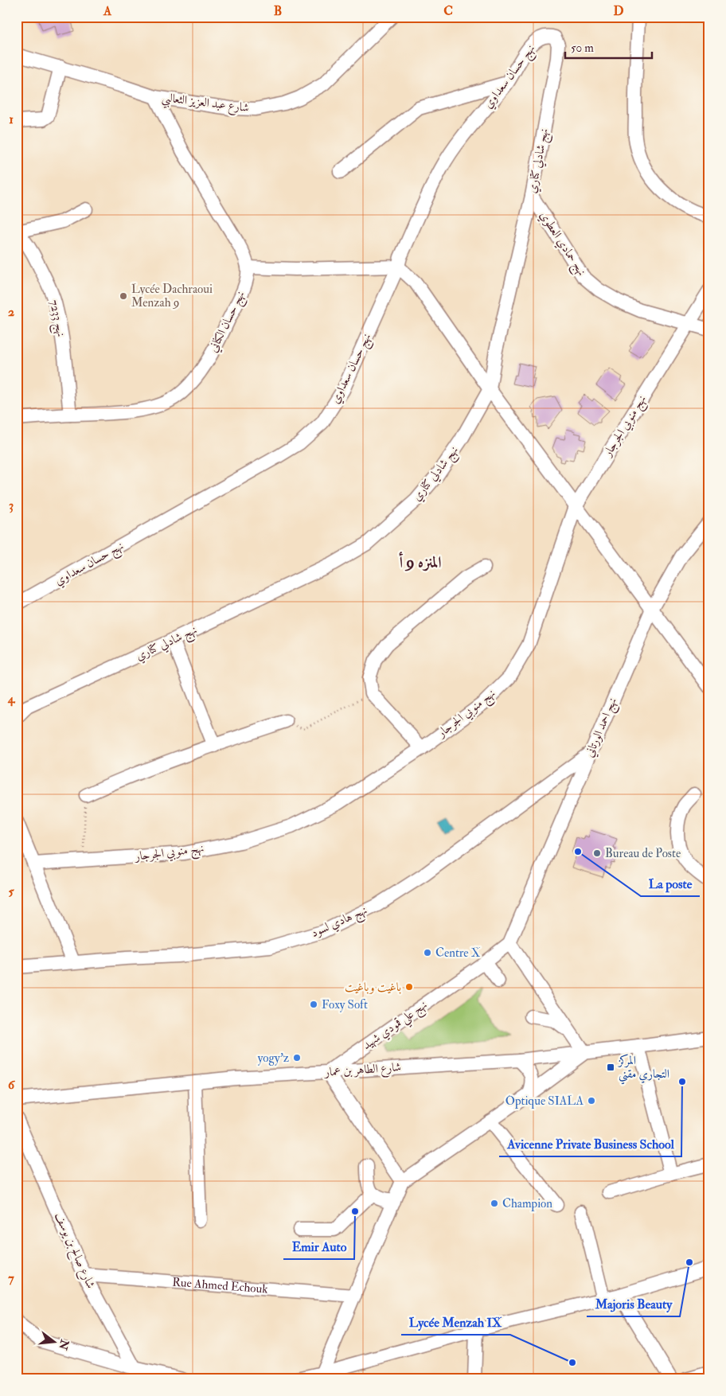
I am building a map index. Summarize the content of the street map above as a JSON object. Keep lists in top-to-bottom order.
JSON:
{
  "streets": {
    "street": [
      "نهج حسان سعداوي",
      "شارع عبد العزيز الثعالبي",
      "نهج شادلي كتاري",
      "نهج حمادي العطوي",
      "نهج 7233",
      "نهج حسان الكناني",
      "نهج منوبي الجرجار",
      "نهج احمد الورتاني",
      "نهج هادي لسود",
      "نهج علي قمودي شهيد",
      "شارع الطاهر بن عمار",
      "شارع صالح بن يوسف",
      "Rue Ahmed Echouk"
    ]
  },
  "crossings": [
    ["نهج حسان سعداوي", "نهج شادلي كتاري"],
    ["نهج شادلي كتاري", "نهج حمادي العطوي"],
    ["نهج حمادي العطوي", "نهج منوبي الجرجار"],
    ["نهج 7233", "نهج حسان الكناني"],
    ["نهج احمد الورتاني", "نهج هادي لسود"],
    ["نهج احمد الورتاني", "نهج علي قمودي شهيد"],
    ["نهج علي قمودي شهيد", "شارع الطاهر بن عمار"],
    ["شارع صالح بن يوسف", "Rue Ahmed Echouk"]
  ],
  "districts": ["المنزه 9 أ"],
  "places": {
    "other": [
      "Lycée Dachraoui Menzah 9",
      "La poste",
      "Bureau de Poste",
      "Centre X",
      "باغيت وباغيت",
      "Foxy Soft",
      "yogy'z",
      "Avicenne Private Business School",
      "Optique SIALA",
      "Champion",
      "Emir Auto",
      "Majoris Beauty",
      "Lycée Menzah IX"
    ],
    "transit": ["المركز التجاري مقني"]
  },
  "scale_bar": "50 m",
  "north": "right",
  "grid": {
    "columns": [
      "A",
      "B",
      "C",
      "D"
    ],
    "rows": [
      "1",
      "2",
      "3",
      "4",
      "5",
      "6",
      "7"
    ]
  }
}
